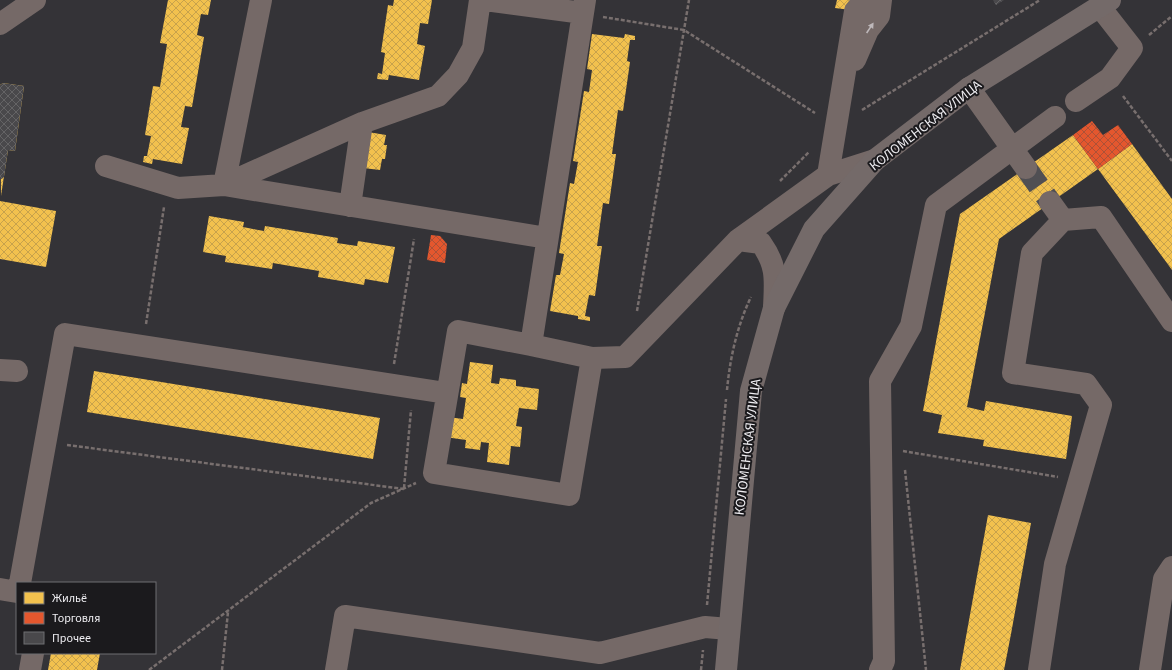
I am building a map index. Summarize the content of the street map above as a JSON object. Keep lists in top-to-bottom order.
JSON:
{
  "streets": {
    "main road": ["КОЛОМЕНСКАЯ УЛИЦА"]
  },
  "legend": ["Жильё", "Торговля", "Прочее"]
}
